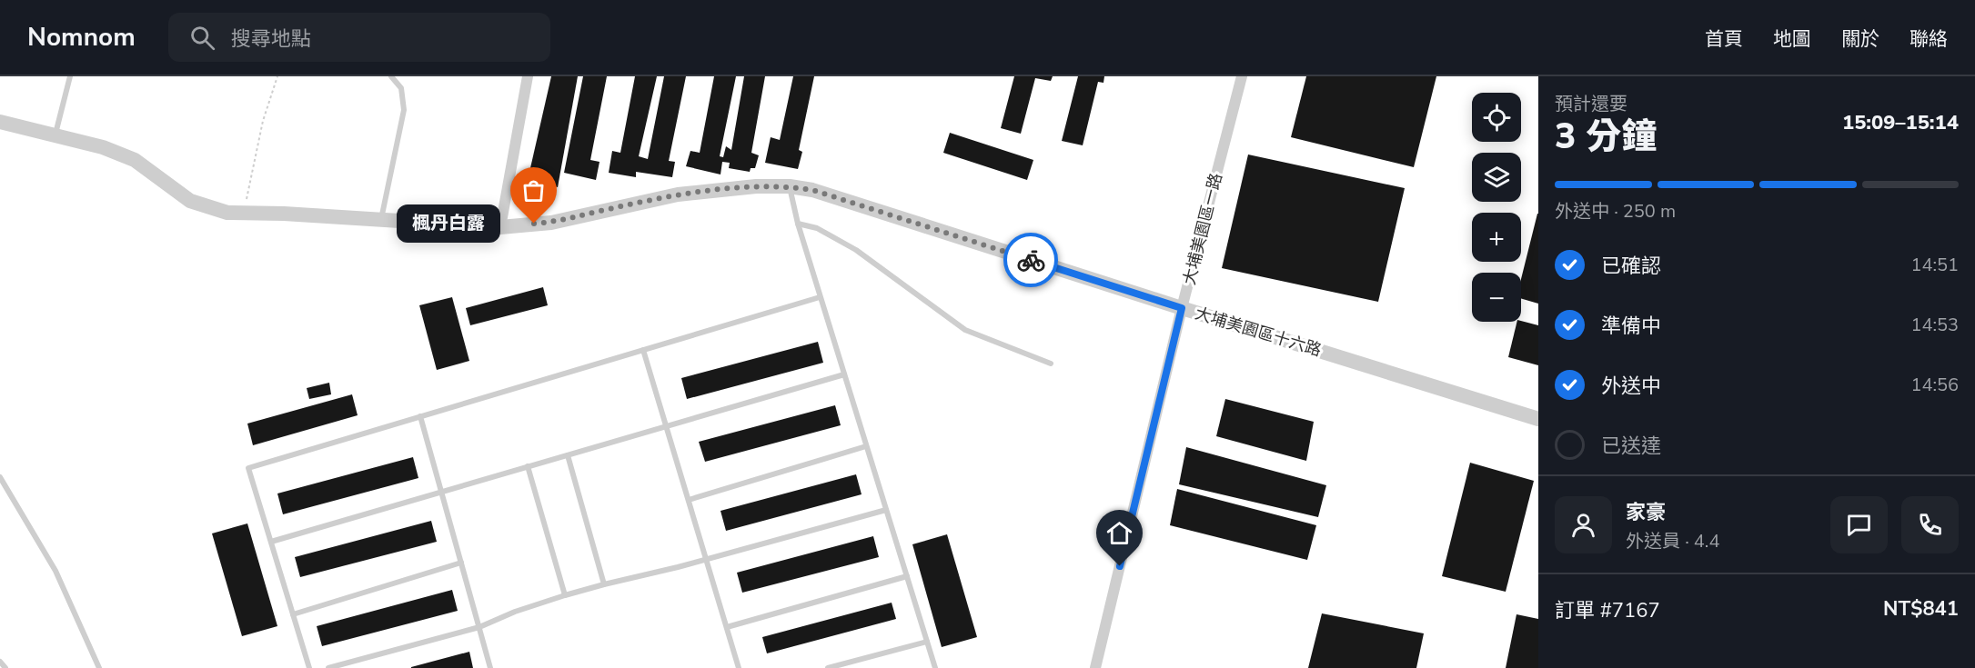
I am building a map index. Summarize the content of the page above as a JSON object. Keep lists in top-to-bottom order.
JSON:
{
  "streets": {
    "street": ["大埔美園區一路", "大埔美園區十六路"]
  },
  "crossings": [
    ["大埔美園區一路", "大埔美園區十六路"]
  ],
  "places": ["楓丹白露"],
  "page": {
    "header": "Nomnom",
    "search": "搜尋地點",
    "nav": [
      "首頁",
      "地圖",
      "關於",
      "聯絡"
    ],
    "heading": ["3 分鐘", "預計還要", "15:09–15:14"],
    "panel": [
      "家豪",
      "外送員 · 4.4",
      "訂單 #7167",
      "NT$841"
    ],
    "map_buttons": ["+", "−"],
    "bar": "外送中 · 250 m",
    "bubble": "楓丹白露",
    "list": [
      ["已確認", "14:51"],
      ["準備中", "14:53"],
      ["外送中", "14:56"],
      "已送達"
    ]
  }
}
